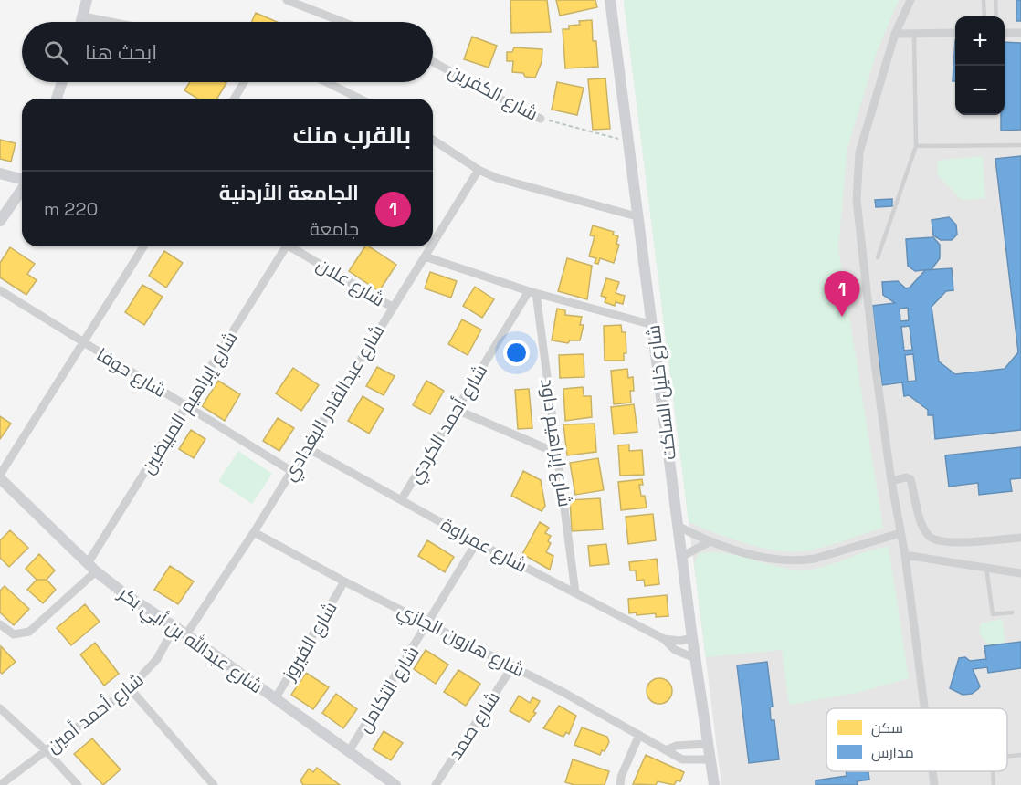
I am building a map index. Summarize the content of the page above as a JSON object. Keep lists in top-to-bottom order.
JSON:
{
  "streets": {
    "street": [
      "شارع الكفرين",
      "شارع علان",
      "شارع حوفا",
      "شارع خليل الساكت",
      "شارع إبراهيم المبيضين",
      "شارع عبدالقادر البغدادي",
      "شارع أحمد الكردي",
      "شارع إبراهيم داود",
      "شارع عمراوة",
      "شارع عبدالله بن أبي بكر",
      "شارع هارون الجازي",
      "شارع الفيروز",
      "شارع التكامل",
      "شارع أحمد أمين",
      "شارع صمد"
    ]
  },
  "crossings": [
    ["شارع الكفرين", "شارع خليل الساكت"],
    ["شارع علان", "شارع عبدالقادر البغدادي"],
    ["شارع حوفا", "شارع إبراهيم المبيضين"],
    ["شارع حوفا", "شارع عبدالقادر البغدادي"],
    ["شارع خليل الساكت", "شارع عمراوة"],
    ["شارع خليل الساكت", "شارع هارون الجازي"],
    ["شارع إبراهيم المبيضين", "شارع عبدالله بن أبي بكر"],
    ["شارع عبدالقادر البغدادي", "شارع عمراوة"],
    ["شارع عبدالقادر البغدادي", "شارع عبدالله بن أبي بكر"],
    ["شارع عبدالقادر البغدادي", "شارع هارون الجازي"],
    ["شارع أحمد الكردي", "شارع إبراهيم داود"],
    ["شارع أحمد الكردي", "شارع عمراوة"],
    ["شارع إبراهيم داود", "شارع عمراوة"],
    ["شارع عمراوة", "شارع التكامل"],
    ["شارع عبدالله بن أبي بكر", "شارع الفيروز"],
    ["شارع عبدالله بن أبي بكر", "شارع التكامل"],
    ["شارع عبدالله بن أبي بكر", "شارع أحمد أمين"],
    ["شارع هارون الجازي", "شارع الفيروز"],
    ["شارع هارون الجازي", "شارع التكامل"],
    ["شارع هارون الجازي", "شارع صمد"]
  ],
  "legend": ["سكن", "مدارس"],
  "page": {
    "map_buttons": ["+", "−"],
    "search": "ابحث هنا",
    "heading": "بالقرب منك",
    "list": [
      {
        "mark": "1",
        "name": "الجامعة الأردنية",
        "note": "جامعة",
        "value": "220 m"
      }
    ],
    "pins": "1"
  }
}
